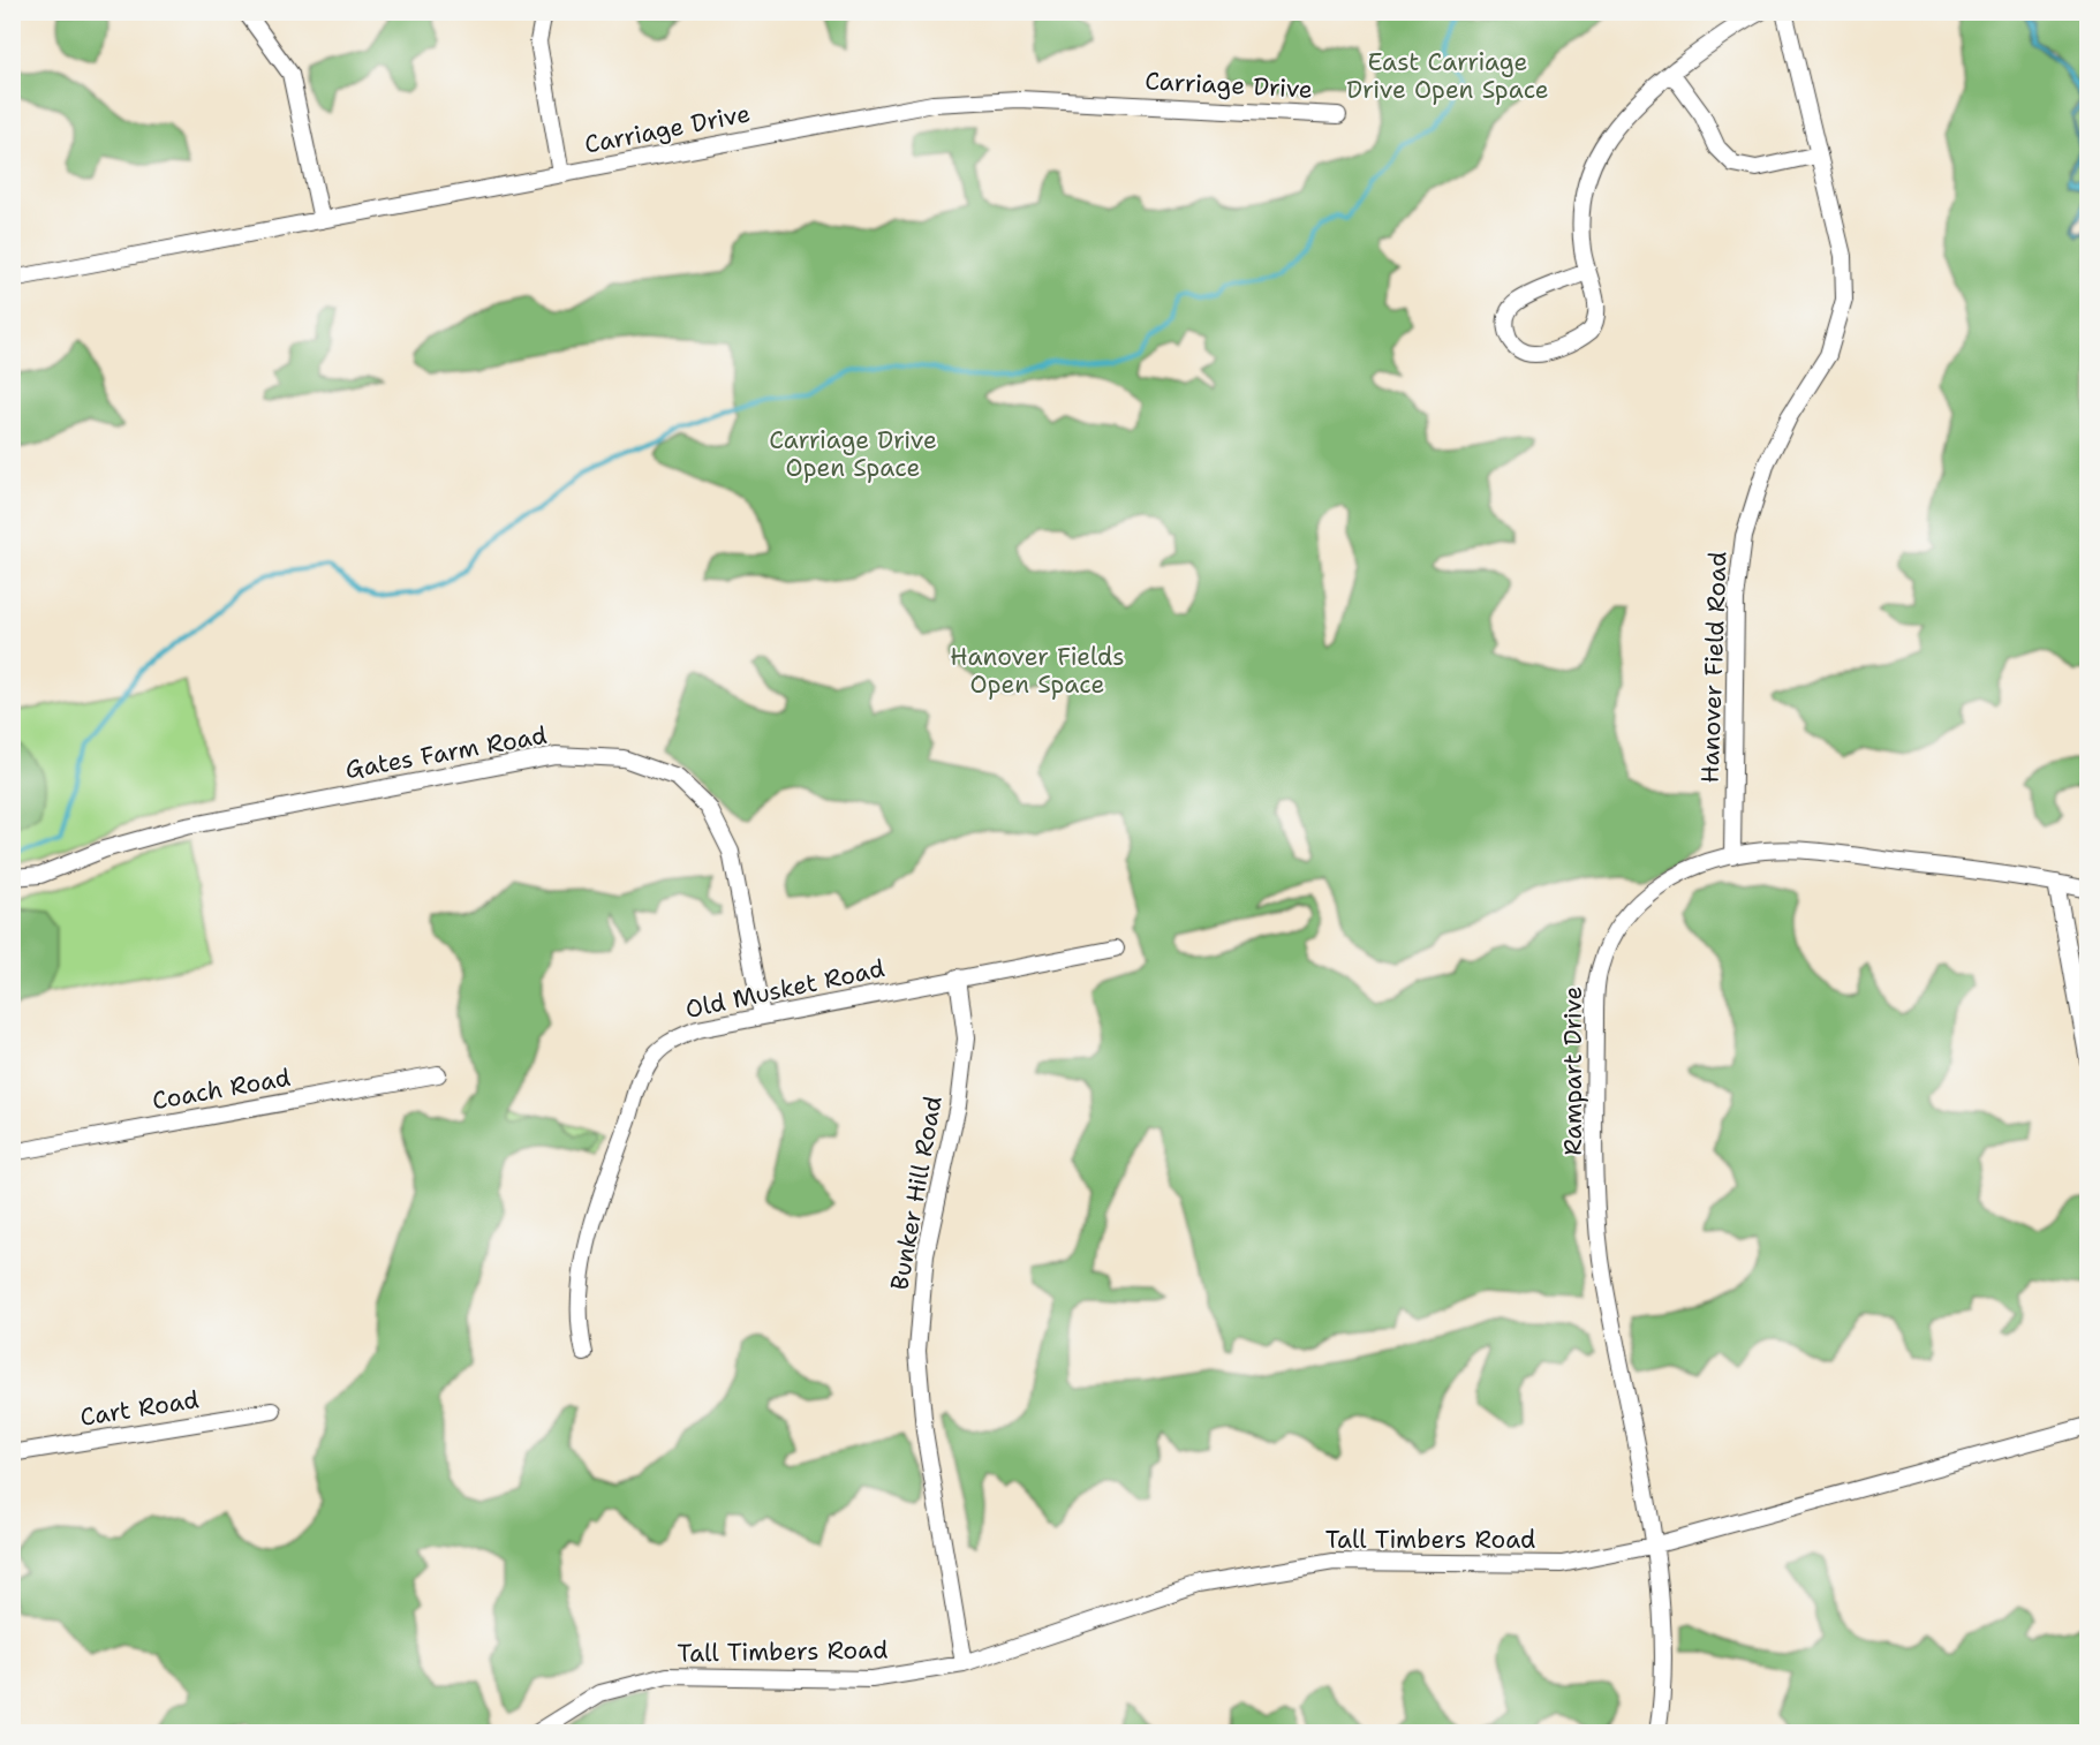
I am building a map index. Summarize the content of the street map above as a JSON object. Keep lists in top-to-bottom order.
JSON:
{
  "streets": {
    "street": [
      "Carriage Drive",
      "Hanover Field Road",
      "Gates Farm Road",
      "Old Musket Road",
      "Rampart Drive",
      "Coach Road",
      "Bunker Hill Road",
      "Cart Road",
      "Tall Timbers Road"
    ]
  },
  "crossings": [
    ["Hanover Field Road", "Rampart Drive"],
    ["Gates Farm Road", "Old Musket Road"],
    ["Old Musket Road", "Bunker Hill Road"],
    ["Rampart Drive", "Tall Timbers Road"],
    ["Bunker Hill Road", "Tall Timbers Road"]
  ],
  "parks": ["East Carriage Drive Open Space", "Carriage Drive Open Space", "Hanover Fields Open Space"]
}
